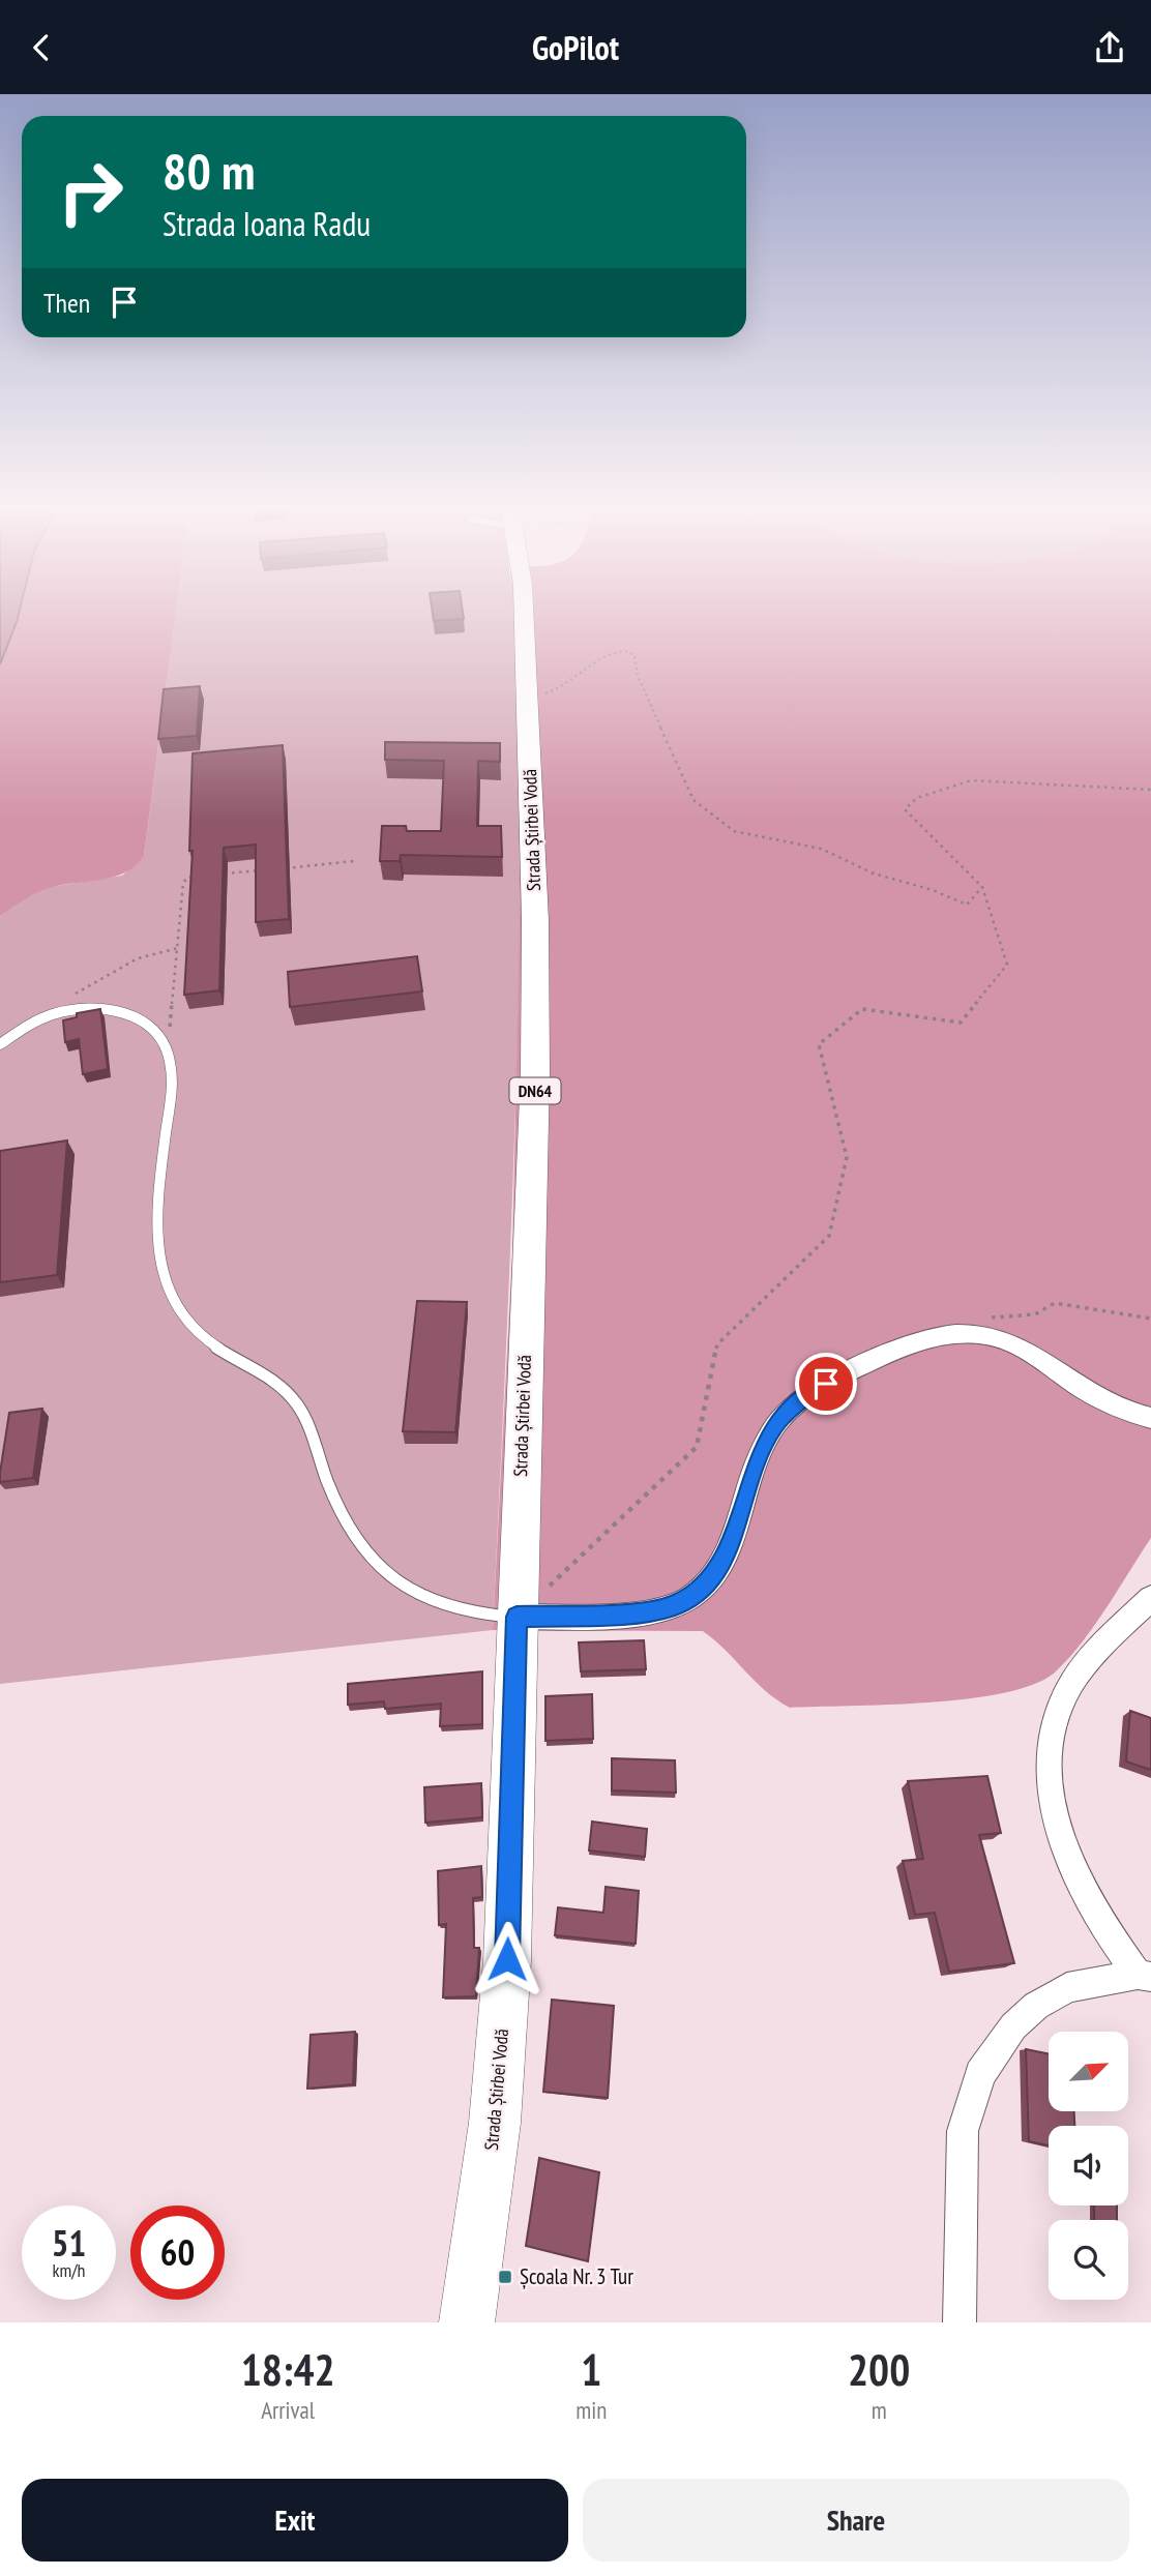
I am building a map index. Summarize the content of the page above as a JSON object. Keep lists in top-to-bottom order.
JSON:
{
  "streets": {
    "main road": ["Strada Știrbei Vodă", "DN64"]
  },
  "places": {
    "transit": ["Școala Nr. 3 Tur"]
  },
  "north": "top right",
  "page": {
    "header": "GoPilot",
    "turn": ["80 m", "Strada Ioana Radu"],
    "then": "Then",
    "speed": "51 km/h",
    "limit": "60",
    "eta": [
      "18:42",
      "Arrival",
      "1",
      "min",
      "200",
      "m"
    ],
    "buttons": ["Exit", "Share"]
  }
}
